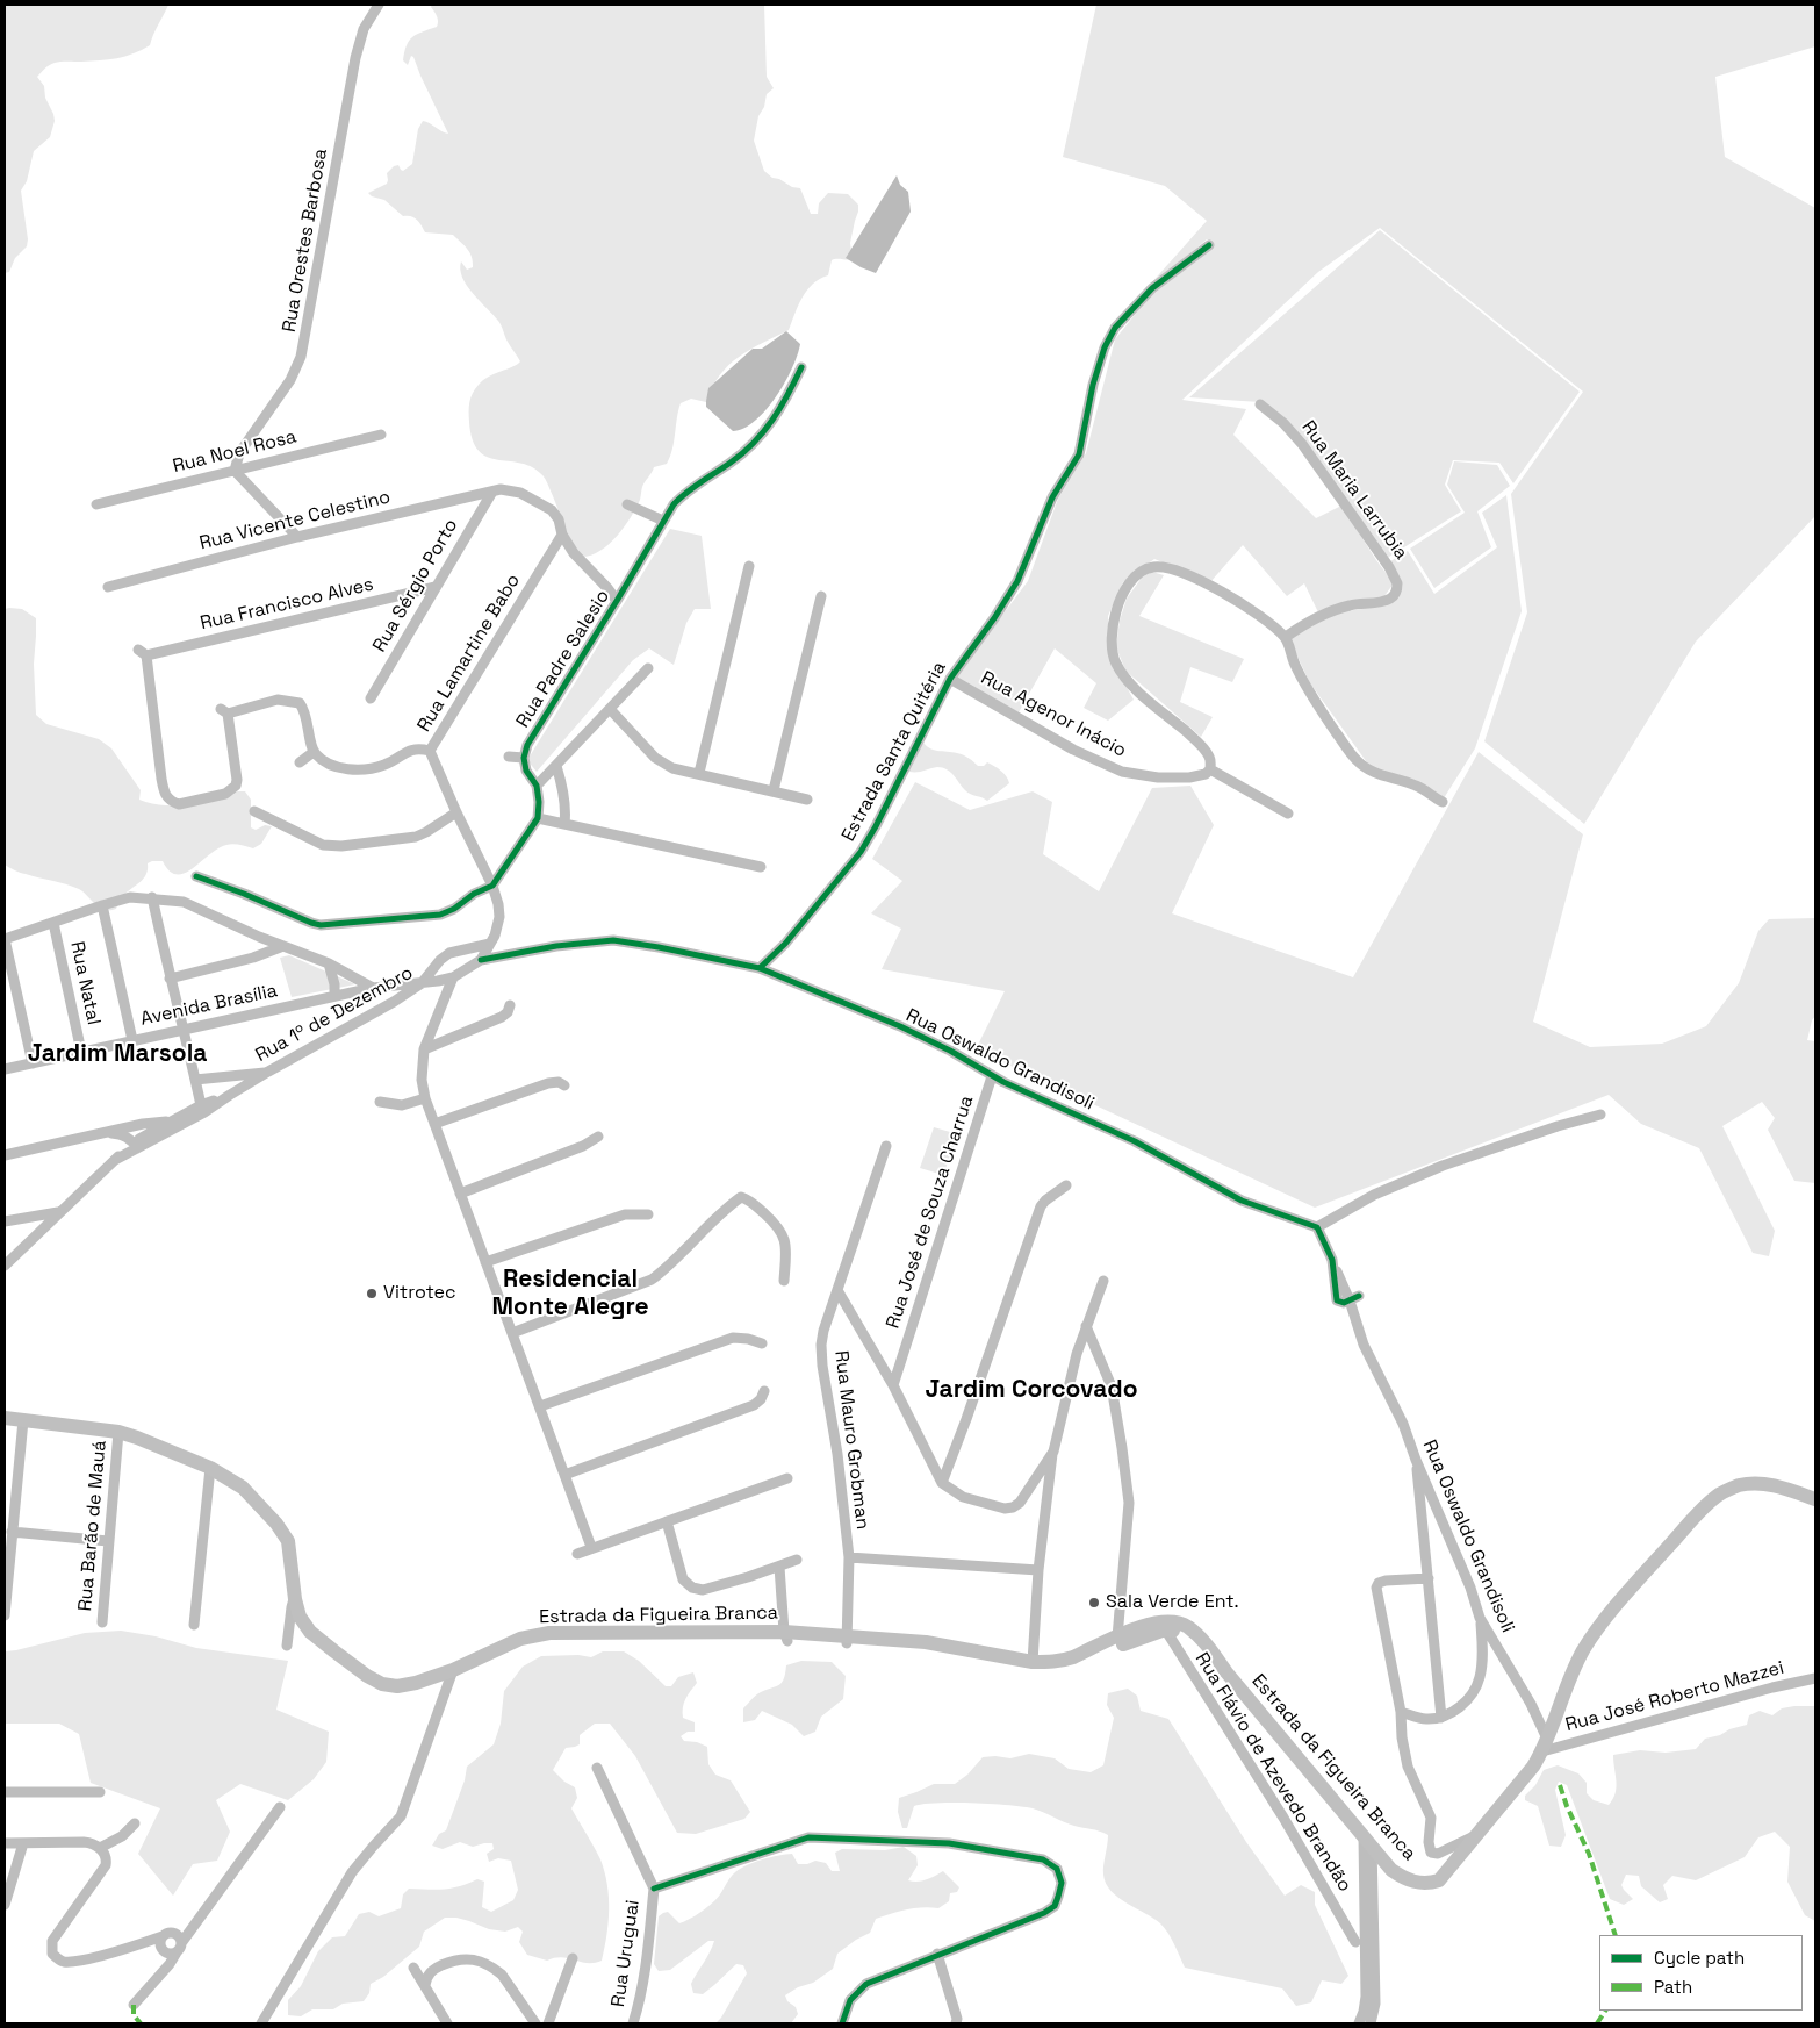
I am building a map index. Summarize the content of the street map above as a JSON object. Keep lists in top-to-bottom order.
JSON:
{
  "streets": {
    "main road": ["Estrada da Figueira Branca"],
    "street": [
      "Rua Orestes Barbosa",
      "Rua Noel Rosa",
      "Rua Maria Larrubia",
      "Rua Vicente Celestino",
      "Rua Sérgio Porto",
      "Rua Francisco Alves",
      "Rua Lamartine Babo",
      "Rua Padre Salesio",
      "Rua Agenor Inácio",
      "Estrada Santa Quitéria",
      "Rua Natal",
      "Avenida Brasília",
      "Rua 1º de Dezembro",
      "Rua Oswaldo Grandisoli",
      "Rua José de Souza Charrua",
      "Rua Mauro Grobman",
      "Rua Barão de Mauá",
      "Rua José Roberto Mazzei",
      "Rua Flávio de Azevedo Brandão",
      "Rua Uruguai"
    ]
  },
  "crossings": [
    ["Rua Orestes Barbosa", "Rua Noel Rosa"],
    ["Rua Vicente Celestino", "Rua Sérgio Porto"],
    ["Rua Vicente Celestino", "Rua Lamartine Babo"],
    ["Rua Vicente Celestino", "Rua Padre Salesio"],
    ["Rua Sérgio Porto", "Rua Francisco Alves"],
    ["Rua Lamartine Babo", "Rua 1º de Dezembro"],
    ["Rua Agenor Inácio", "Estrada Santa Quitéria"],
    ["Estrada Santa Quitéria", "Rua Oswaldo Grandisoli"],
    ["Rua Natal", "Avenida Brasília"],
    ["Avenida Brasília", "Rua 1º de Dezembro"],
    ["Rua 1º de Dezembro", "Rua Oswaldo Grandisoli"],
    ["Rua Oswaldo Grandisoli", "Rua José de Souza Charrua"],
    ["Rua Oswaldo Grandisoli", "Estrada da Figueira Branca"],
    ["Rua Oswaldo Grandisoli", "Rua José Roberto Mazzei"],
    ["Rua Mauro Grobman", "Estrada da Figueira Branca"],
    ["Rua Barão de Mauá", "Estrada da Figueira Branca"],
    ["Estrada da Figueira Branca", "Rua José Roberto Mazzei"],
    ["Estrada da Figueira Branca", "Rua Flávio de Azevedo Brandão"]
  ],
  "districts": ["Jardim Marsola", "Residencial Monte Alegre", "Jardim Corcovado"],
  "places": ["Vitrotec", "Sala Verde Ent."],
  "legend": ["Cycle path", "Path"]
}
